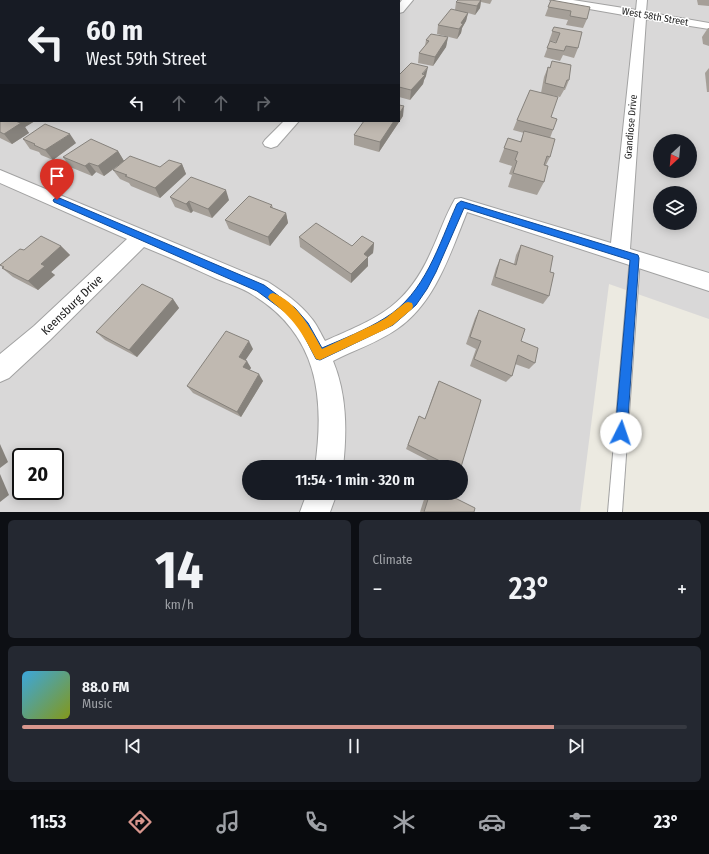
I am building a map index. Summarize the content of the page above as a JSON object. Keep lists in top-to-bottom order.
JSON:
{
  "streets": {
    "street": ["West 58th Street", "Grandiose Drive", "Keensburg Drive"]
  },
  "crossings": [
    ["West 58th Street", "Grandiose Drive"]
  ],
  "north": "bottom left",
  "page": {
    "turn": ["60 m", "West 59th Street"],
    "limit": "20",
    "trip": "11:54 · 1 min · 320 m",
    "tile": [
      ["14", "km/h"],
      "Climate"
    ],
    "heat": ["−", "23°", "+"],
    "song": ["88.0 FM", "Music"],
    "tabs": ["11:53", "23°"]
  }
}
